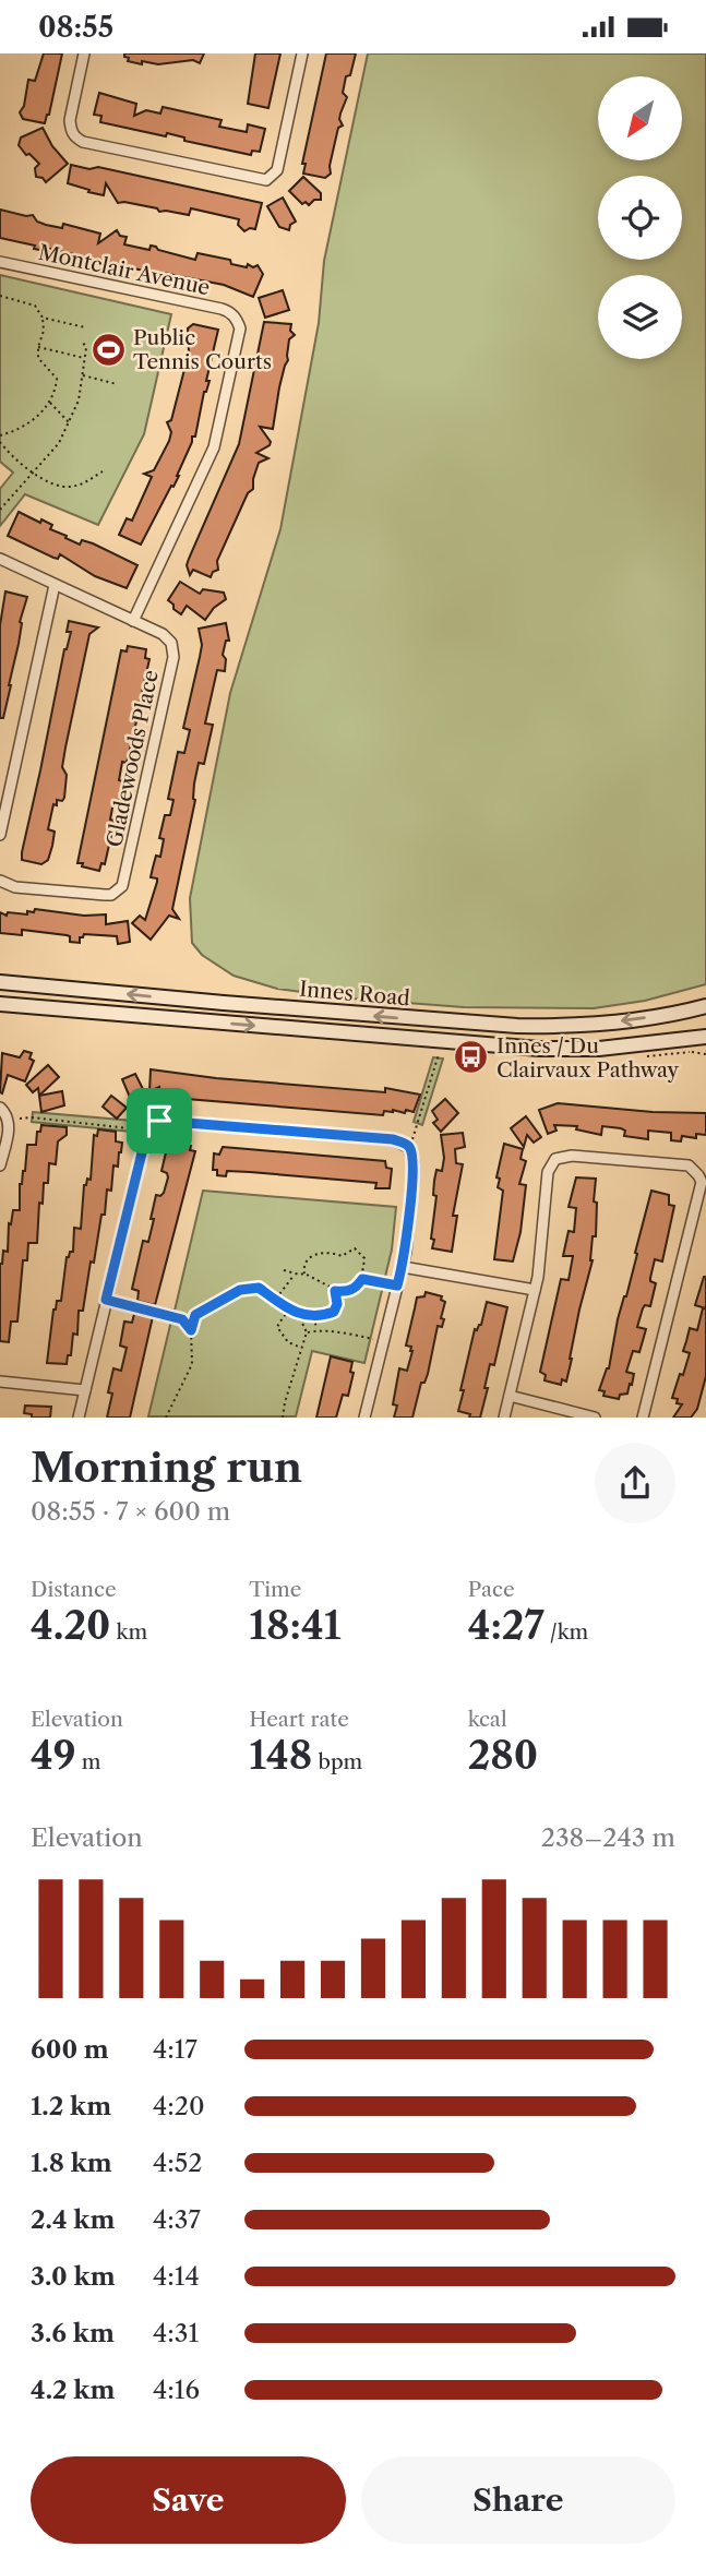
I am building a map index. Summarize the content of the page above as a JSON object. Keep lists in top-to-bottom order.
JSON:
{
  "streets": {
    "main road": ["Innes Road"],
    "street": ["Montclair Avenue", "Gladewoods Place"]
  },
  "crossings": [
    ["Montclair Avenue", "Gladewoods Place"]
  ],
  "places": {
    "sports": ["Public Tennis Courts"],
    "bus stop": ["Innes / Du Clairvaux Pathway"]
  },
  "north": "bottom left",
  "page": {
    "status": "08:55",
    "heading": ["Morning run", "08:55 · 7 × 600 m"],
    "stats": [
      ["Distance", "4.20 km"],
      ["Time", "18:41"],
      ["Pace", "4:27 /km"],
      ["Elevation", "49 m"],
      ["Heart rate", "148 bpm"],
      ["kcal", "280"]
    ],
    "chart": ["Elevation", "238–243 m"],
    "list": [
      {
        "name": "600 m",
        "note": "4:17"
      },
      {
        "name": "1.2 km",
        "note": "4:20"
      },
      {
        "name": "1.8 km",
        "note": "4:52"
      },
      {
        "name": "2.4 km",
        "note": "4:37"
      },
      {
        "name": "3.0 km",
        "note": "4:14"
      },
      {
        "name": "3.6 km",
        "note": "4:31"
      },
      {
        "name": "4.2 km",
        "note": "4:16"
      }
    ],
    "buttons": ["Save", "Share"]
  }
}
